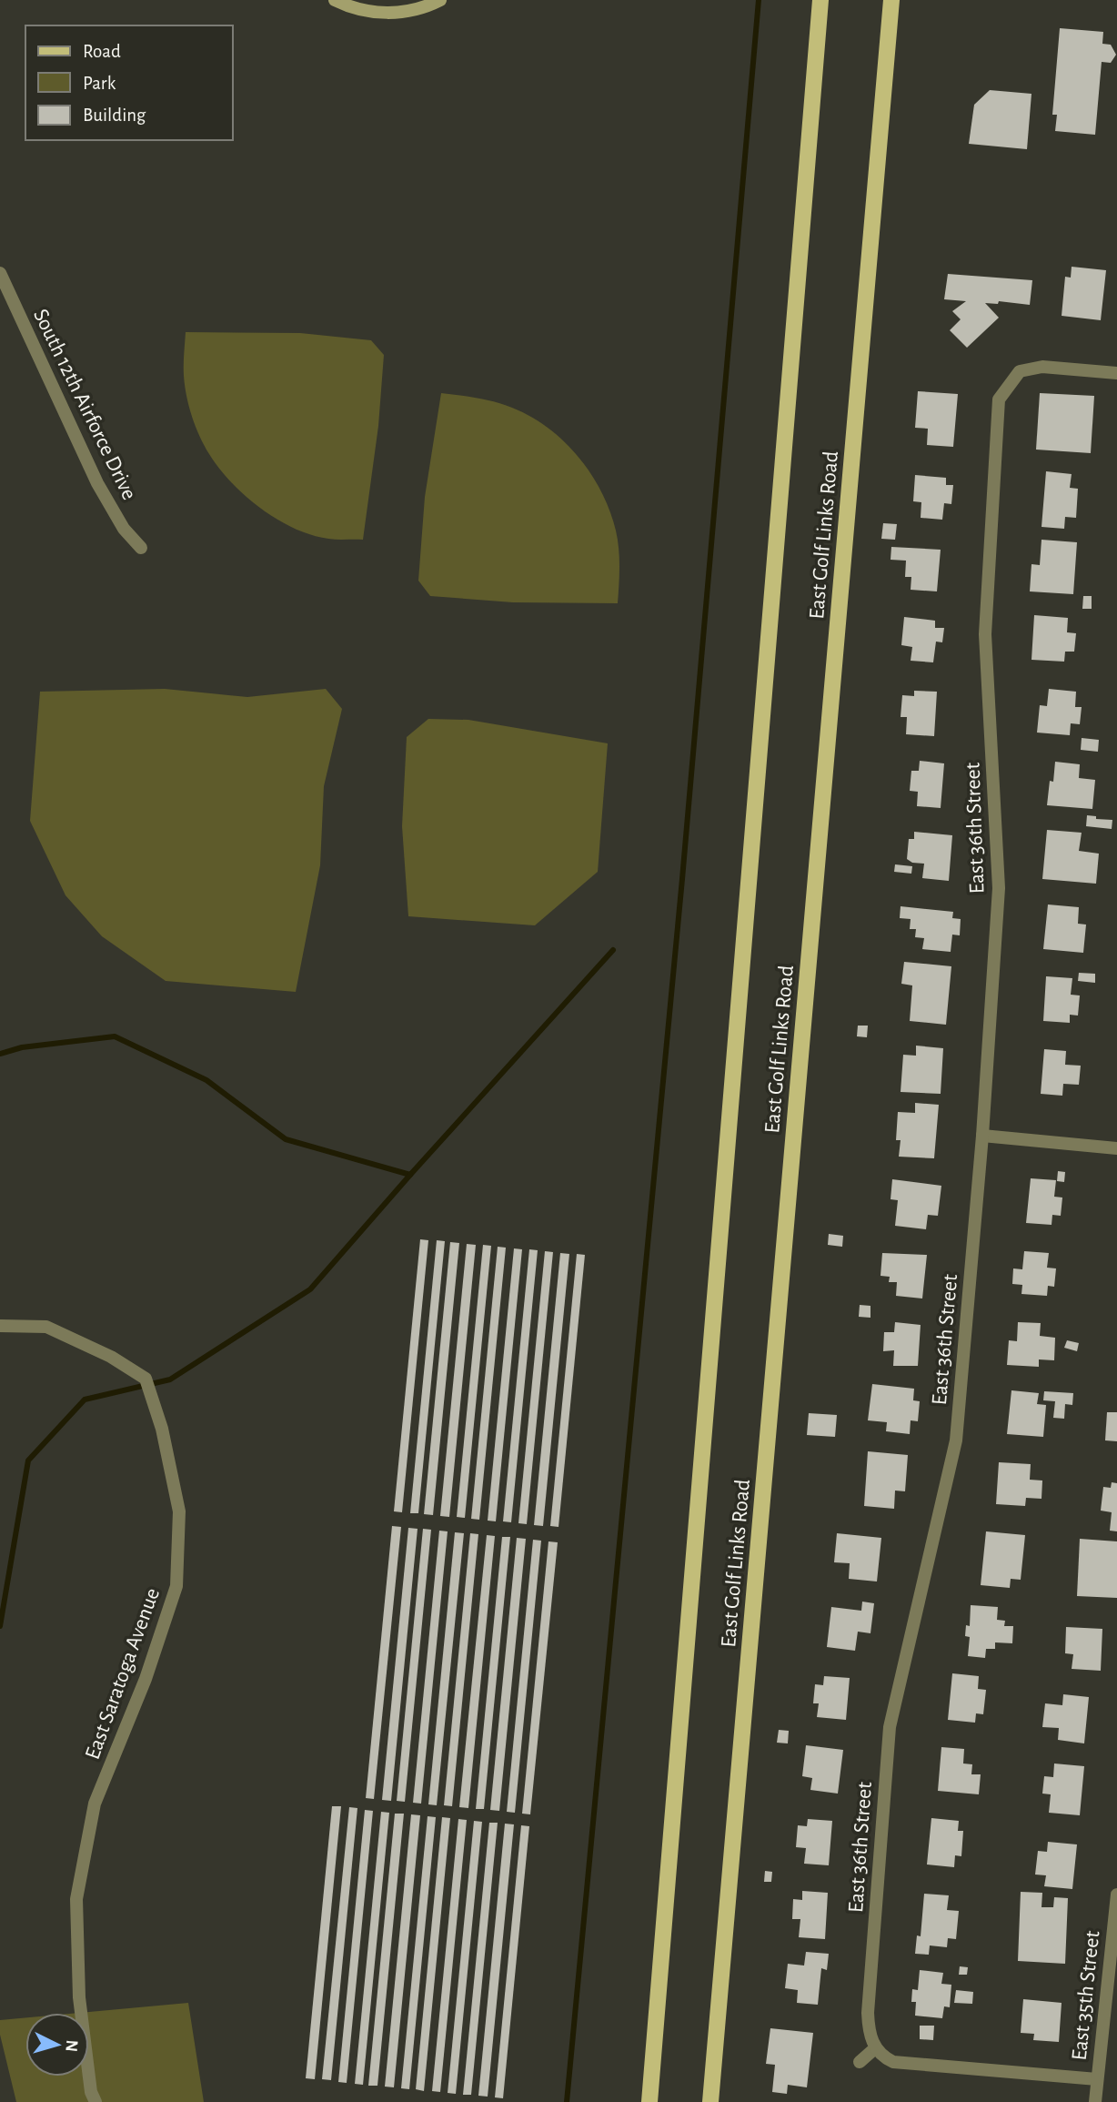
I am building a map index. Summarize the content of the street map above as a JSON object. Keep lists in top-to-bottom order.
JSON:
{
  "streets": {
    "main road": ["East Golf Links Road"],
    "street": [
      "South 12th Airforce Drive",
      "East 36th Street",
      "East Saratoga Avenue",
      "East 35th Street"
    ]
  },
  "legend": ["Road", "Park", "Building"],
  "north": "right"
}
